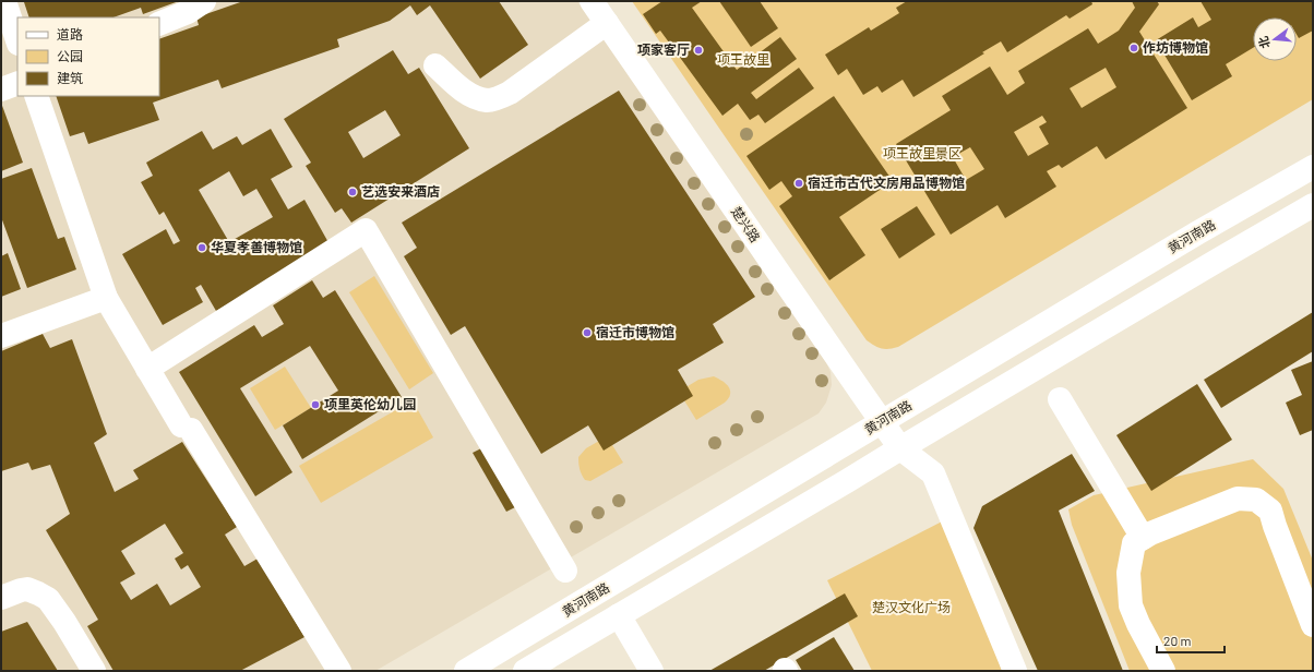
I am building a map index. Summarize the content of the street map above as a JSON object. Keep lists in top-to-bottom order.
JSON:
{
  "streets": {
    "main road": ["楚兴路", "黄河南路"]
  },
  "crossings": [
    ["楚兴路", "黄河南路"]
  ],
  "parks": ["项王故里", "项王故里景区", "楚汉文化广场"],
  "places": [
    "作坊博物馆",
    "项家客厅",
    "宿迁市古代文房用品博物馆",
    "艺选安来酒店",
    "华夏孝善博物馆",
    "宿迁市博物馆",
    "项里英伦幼儿园"
  ],
  "legend": ["道路", "公园", "建筑"],
  "scale_bar": "20 m",
  "north": "left"
}
